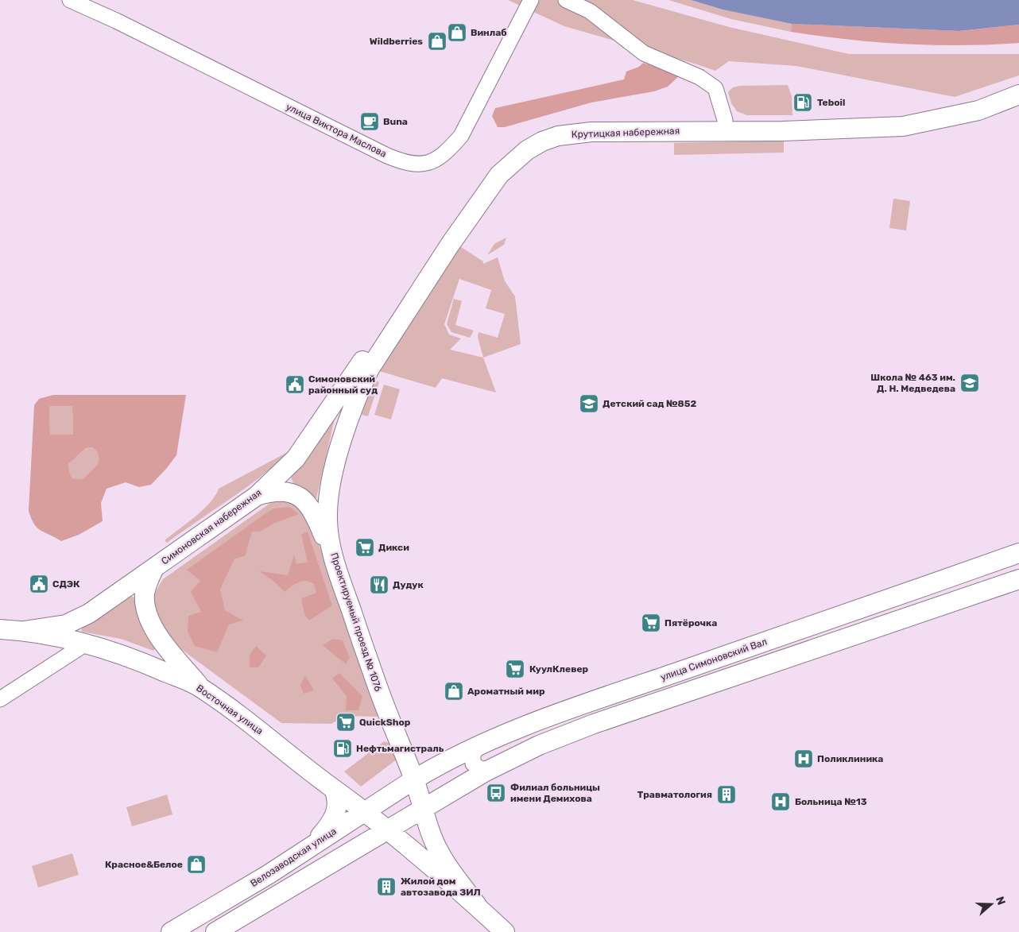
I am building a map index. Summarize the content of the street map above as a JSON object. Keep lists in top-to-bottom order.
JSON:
{
  "streets": {
    "main road": [
      "Крутицкая набережная",
      "Симоновская набережная",
      "Проектируемый проезд № 1076",
      "улица Симоновский Вал",
      "Восточная улица",
      "Велозаводская улица"
    ],
    "street": ["улица Виктора Маслова"]
  },
  "crossings": [
    ["Крутицкая набережная", "Симоновская набережная"],
    ["Крутицкая набережная", "Проектируемый проезд № 1076"],
    ["Симоновская набережная", "Восточная улица"],
    ["Проектируемый проезд № 1076", "улица Симоновский Вал"],
    ["Проектируемый проезд № 1076", "Восточная улица"],
    ["Проектируемый проезд № 1076", "Велозаводская улица"],
    ["улица Симоновский Вал", "Велозаводская улица"],
    ["Восточная улица", "Велозаводская улица"]
  ],
  "places": {
    "shop": [
      "Винлаб",
      "Wildberries",
      "Ароматный мир",
      "Красное&Белое"
    ],
    "fuel station": ["Teboil", "Нефтьмагистраль"],
    "cafe": ["Buna"],
    "school or university": ["Школа № 463 им. Д. Н. Медведева", "Детский сад №852"],
    "public building": ["Симоновский районный суд", "СДЭК"],
    "supermarket": [
      "Дикси",
      "Пятёрочка",
      "КуулКлевер",
      "QuickShop"
    ],
    "restaurant": ["Дудук"],
    "hospital": ["Поликлиника", "Больница №13"],
    "bus stop": ["Филиал больницы имени Демихова"],
    "building": ["Травматология", "Жилой дом автозавода ЗИЛ"]
  },
  "north": "right"
}
